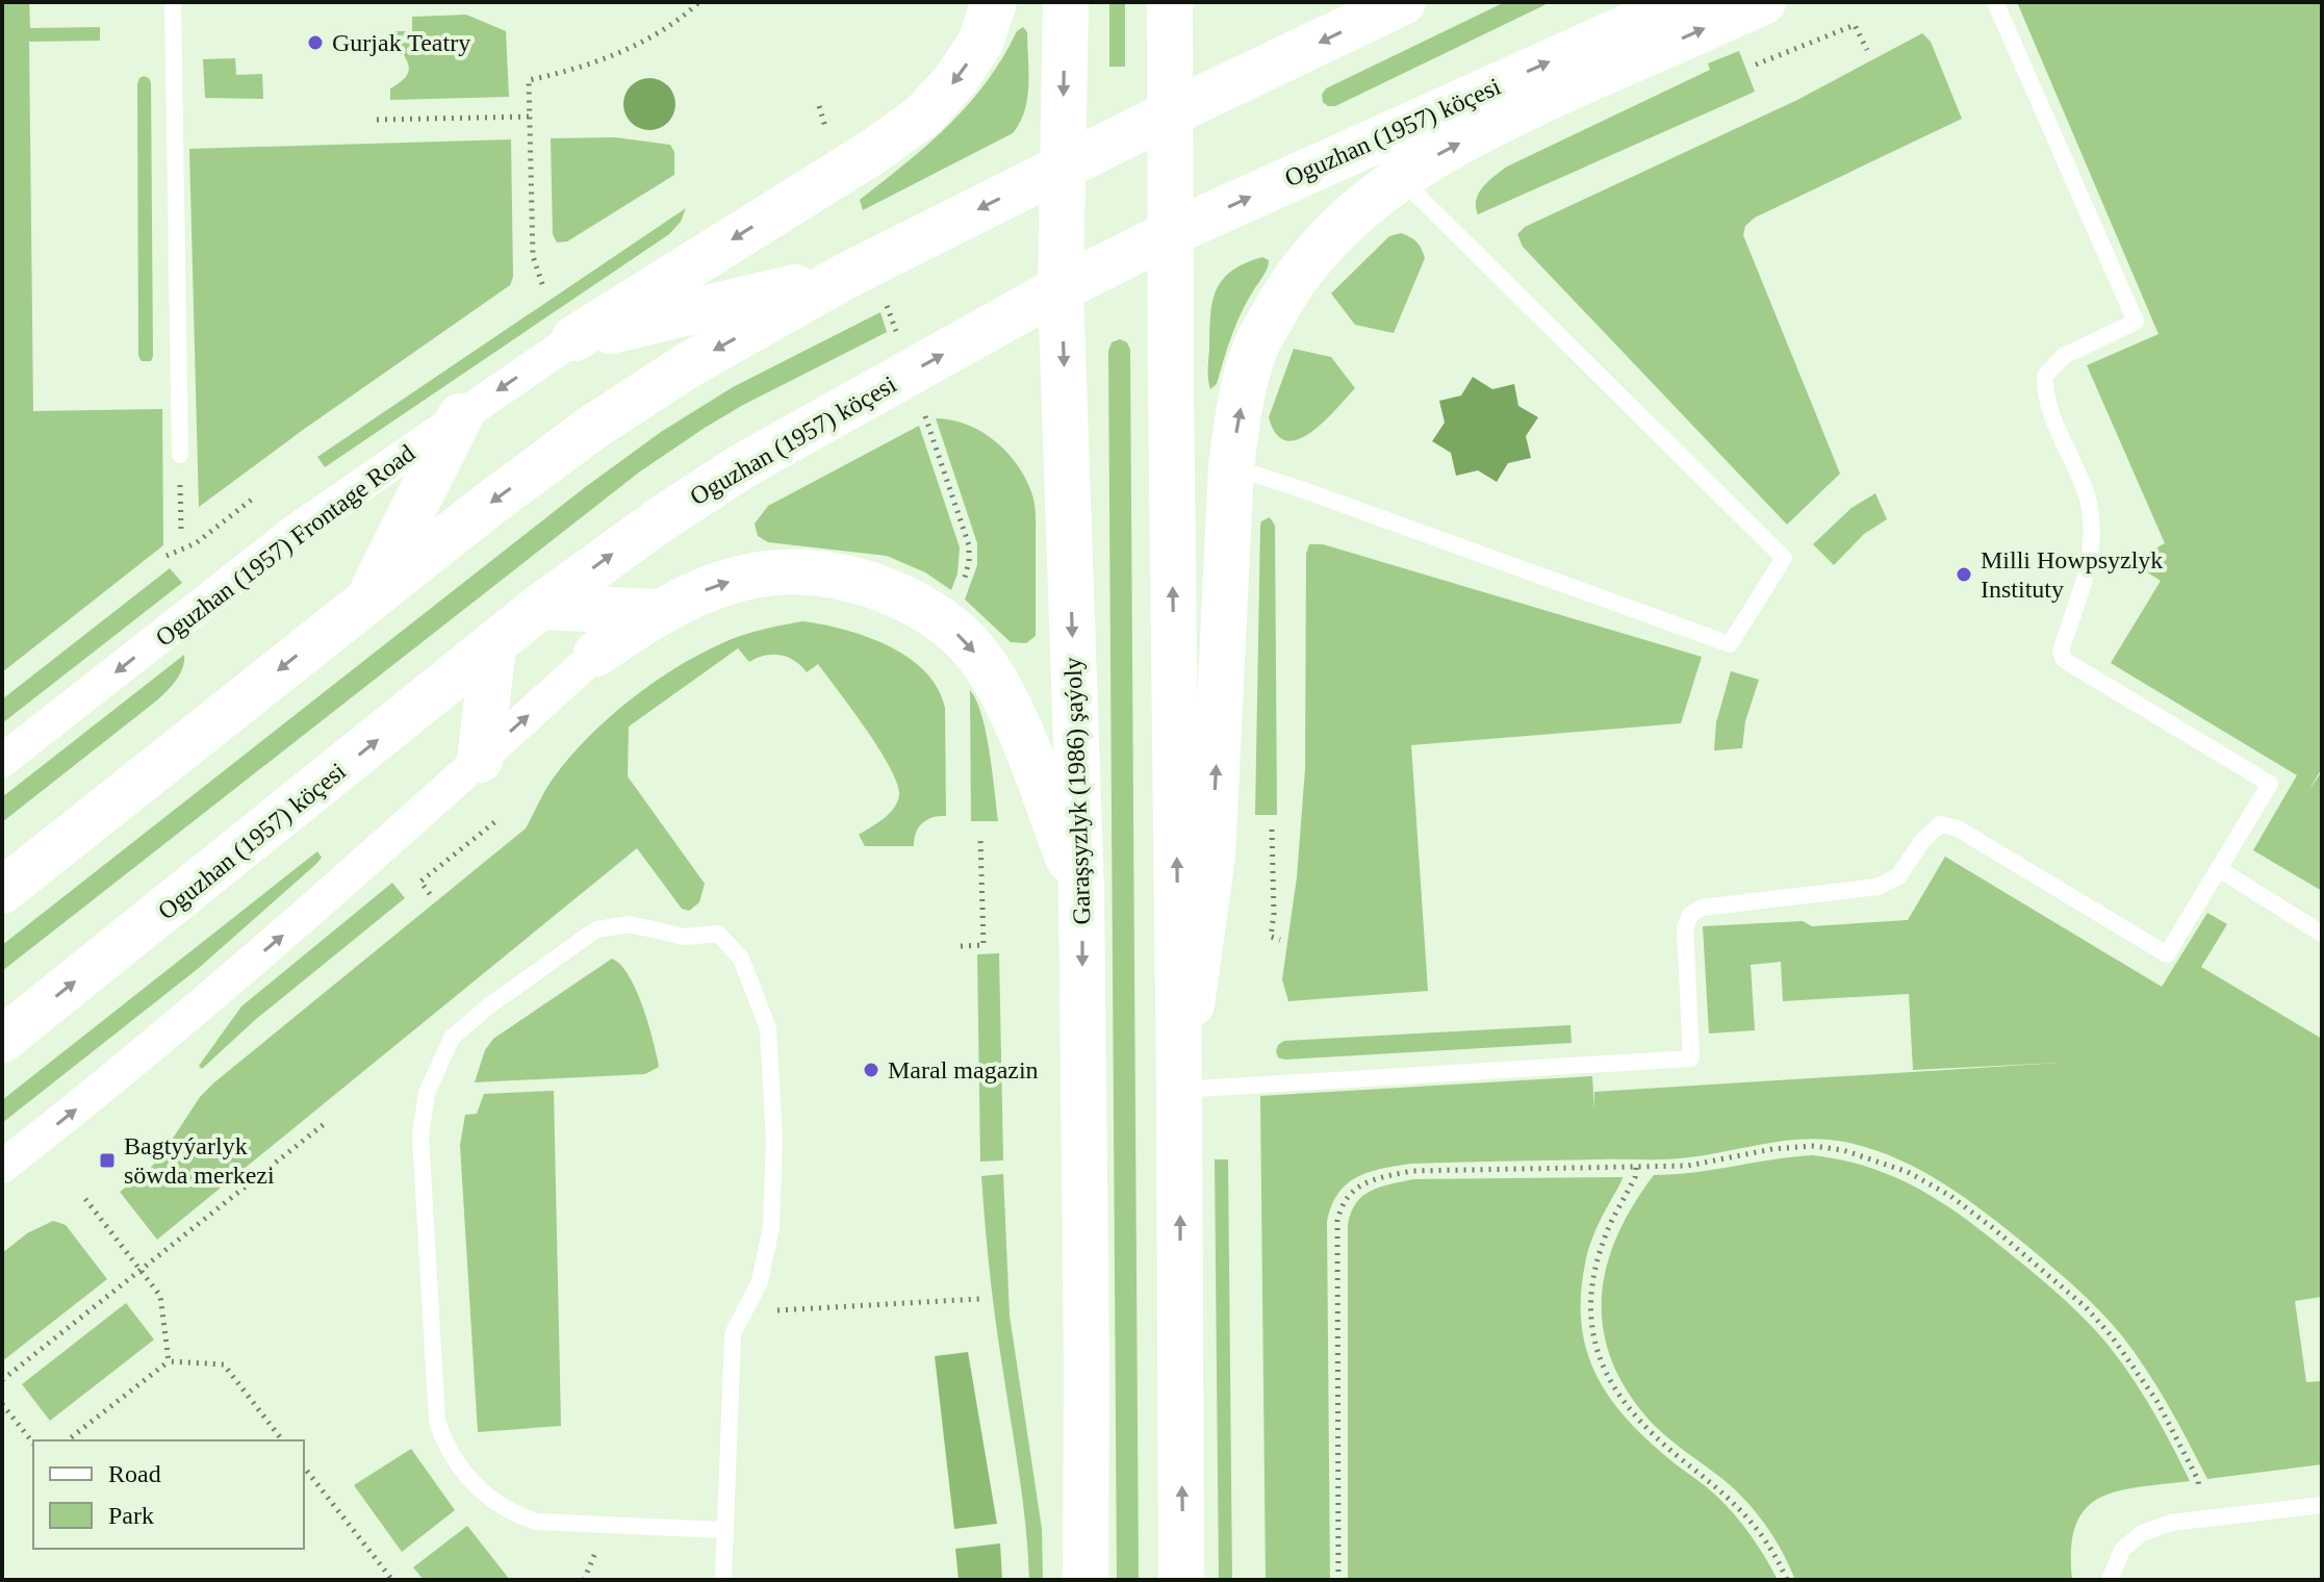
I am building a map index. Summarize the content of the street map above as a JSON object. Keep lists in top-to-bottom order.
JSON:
{
  "streets": {
    "main road": ["Oguzhan (1957) köçesi", "Garaşsyzlyk (1986) şaýoly"],
    "street": ["Oguzhan (1957) Frontage Road"]
  },
  "crossings": [
    ["Oguzhan (1957) köçesi", "Garaşsyzlyk (1986) şaýoly"]
  ],
  "places": {
    "other": ["Gurjak Teatry", "Milli Howpsyzlyk Instituty", "Maral magazin"],
    "transit": ["Bagtyýarlyk söwda merkezi"]
  },
  "legend": ["Road", "Park"]
}
